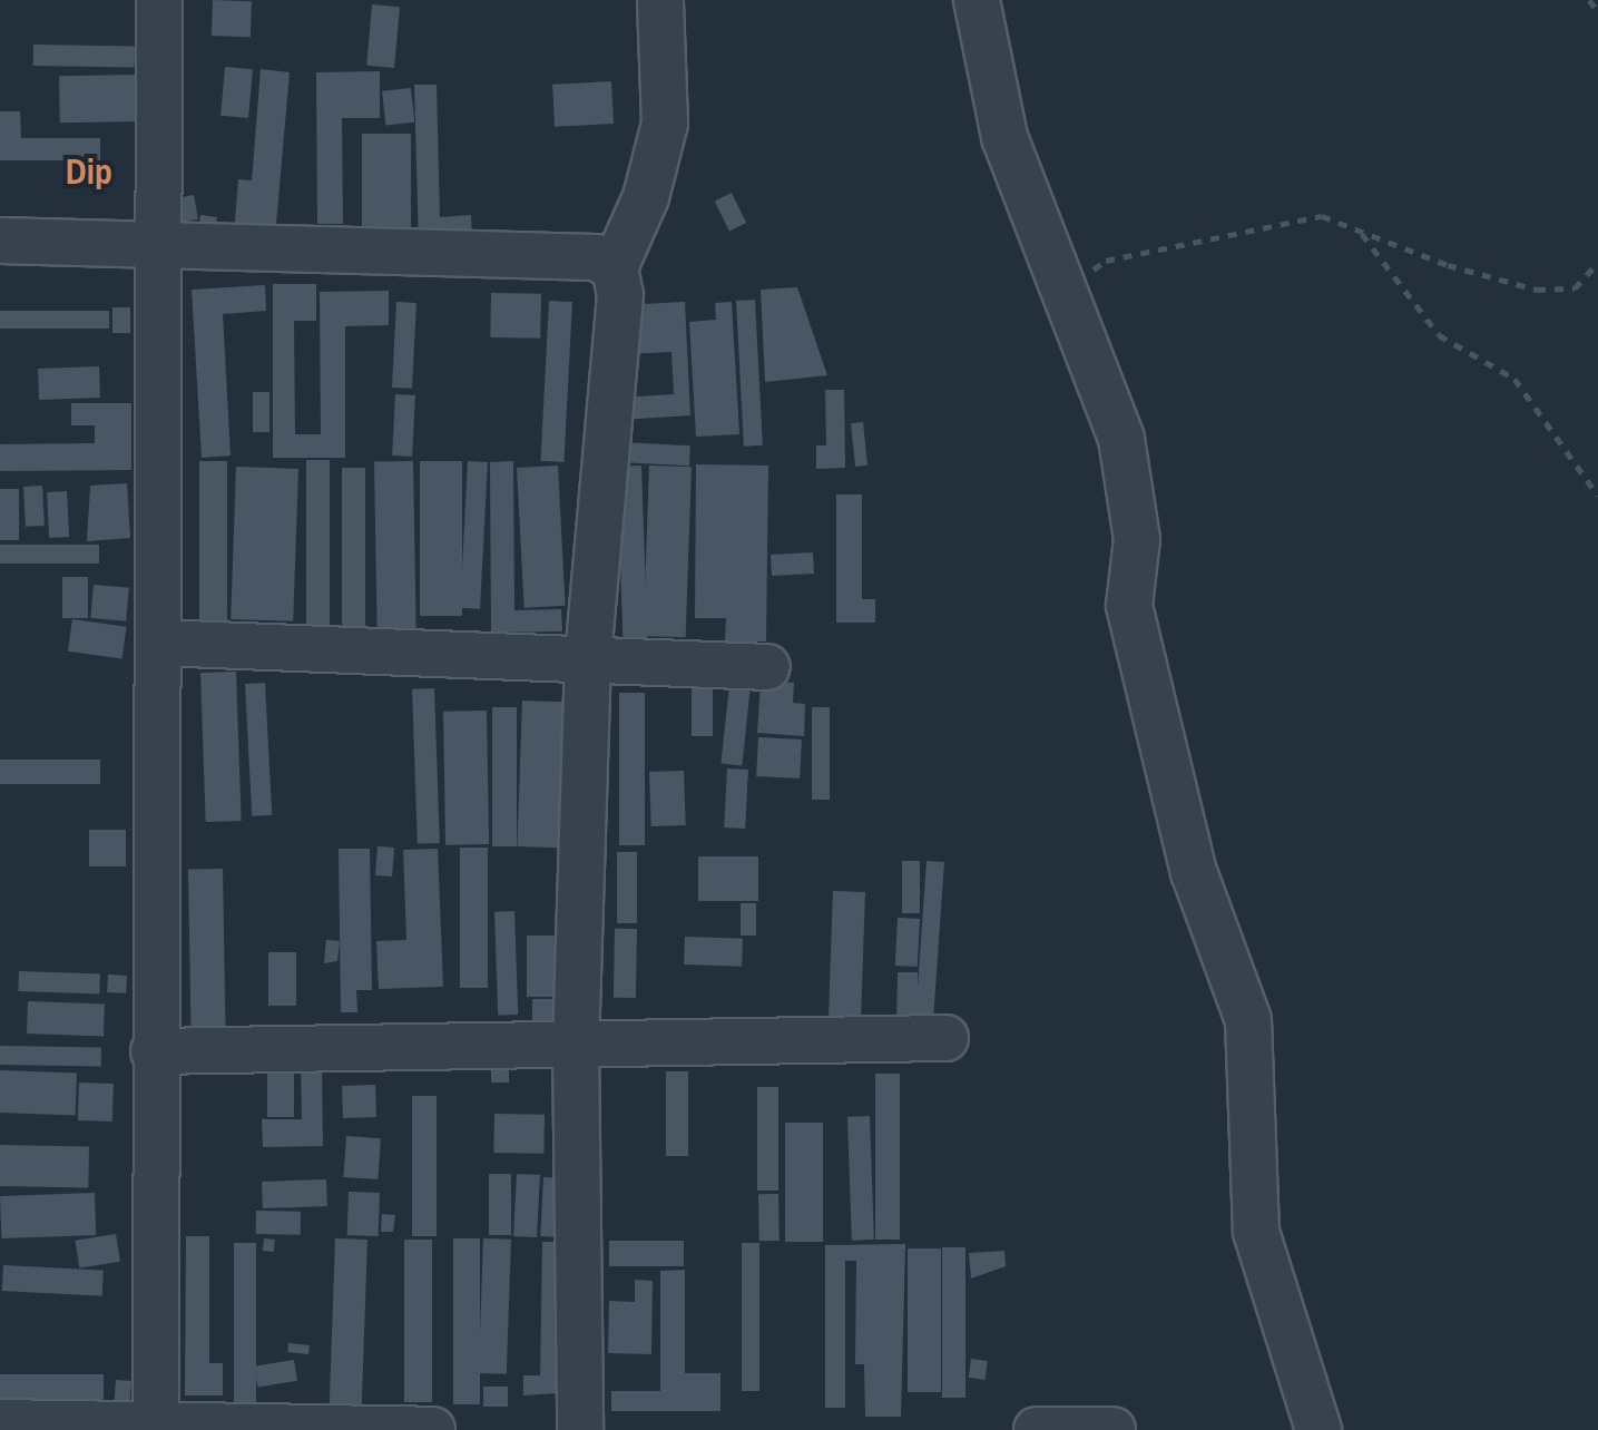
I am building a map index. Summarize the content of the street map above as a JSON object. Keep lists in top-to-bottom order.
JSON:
{
  "districts": ["Dip"]
}
